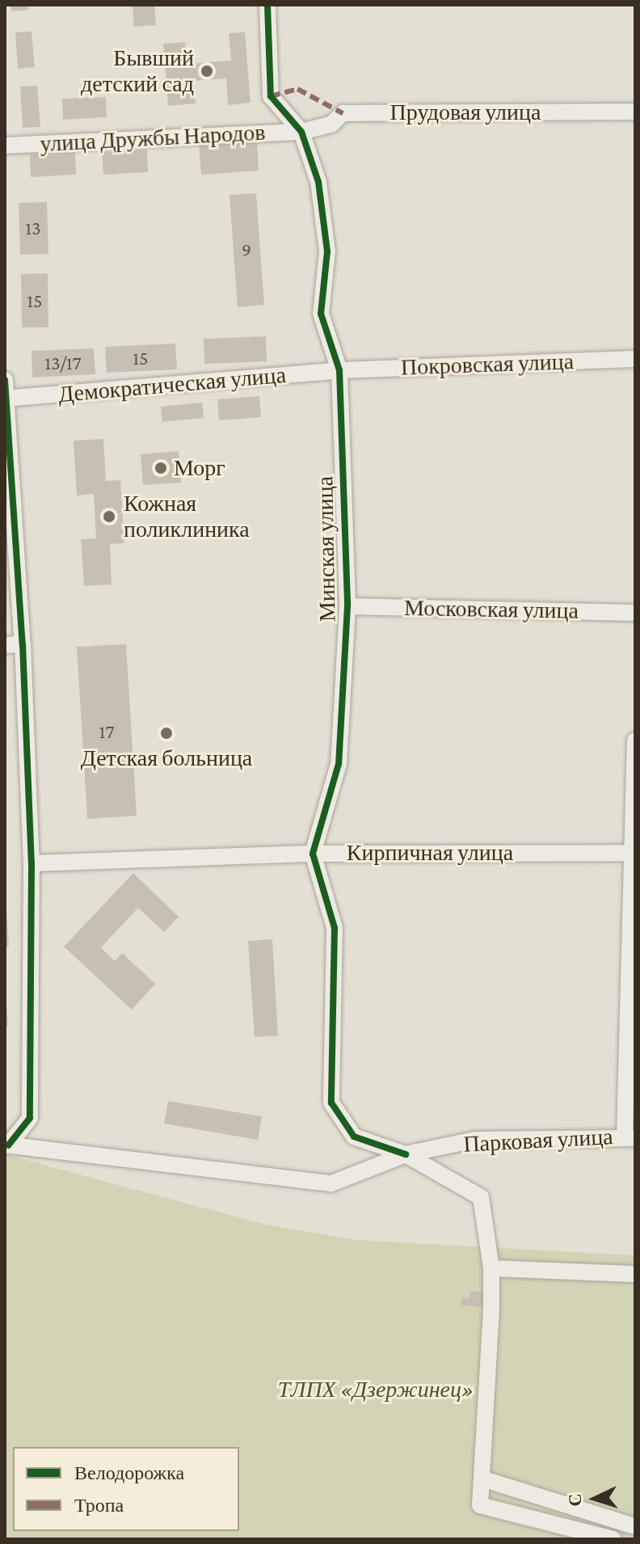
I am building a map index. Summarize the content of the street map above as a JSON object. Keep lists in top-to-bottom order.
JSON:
{
  "streets": {
    "street": [
      "Прудовая улица",
      "улица Дружбы Народов",
      "Покровская улица",
      "Демократическая улица",
      "Минская улица",
      "Московская улица",
      "Кирпичная улица",
      "Парковая улица"
    ]
  },
  "crossings": [
    ["Прудовая улица", "улица Дружбы Народов"],
    ["Прудовая улица", "Минская улица"],
    ["улица Дружбы Народов", "Минская улица"],
    ["Покровская улица", "Демократическая улица"],
    ["Покровская улица", "Минская улица"],
    ["Демократическая улица", "Минская улица"],
    ["Минская улица", "Московская улица"],
    ["Минская улица", "Кирпичная улица"]
  ],
  "parks": ["ТЛПХ «Дзержинец»"],
  "places": [
    "Бывший детский сад",
    "Морг",
    "Кожная поликлиника",
    "Детская больница"
  ],
  "house_numbers": [
    "13",
    "9",
    "15",
    "15",
    "13/17",
    "17"
  ],
  "legend": ["Велодорожка", "Тропа"],
  "north": "left"
}
